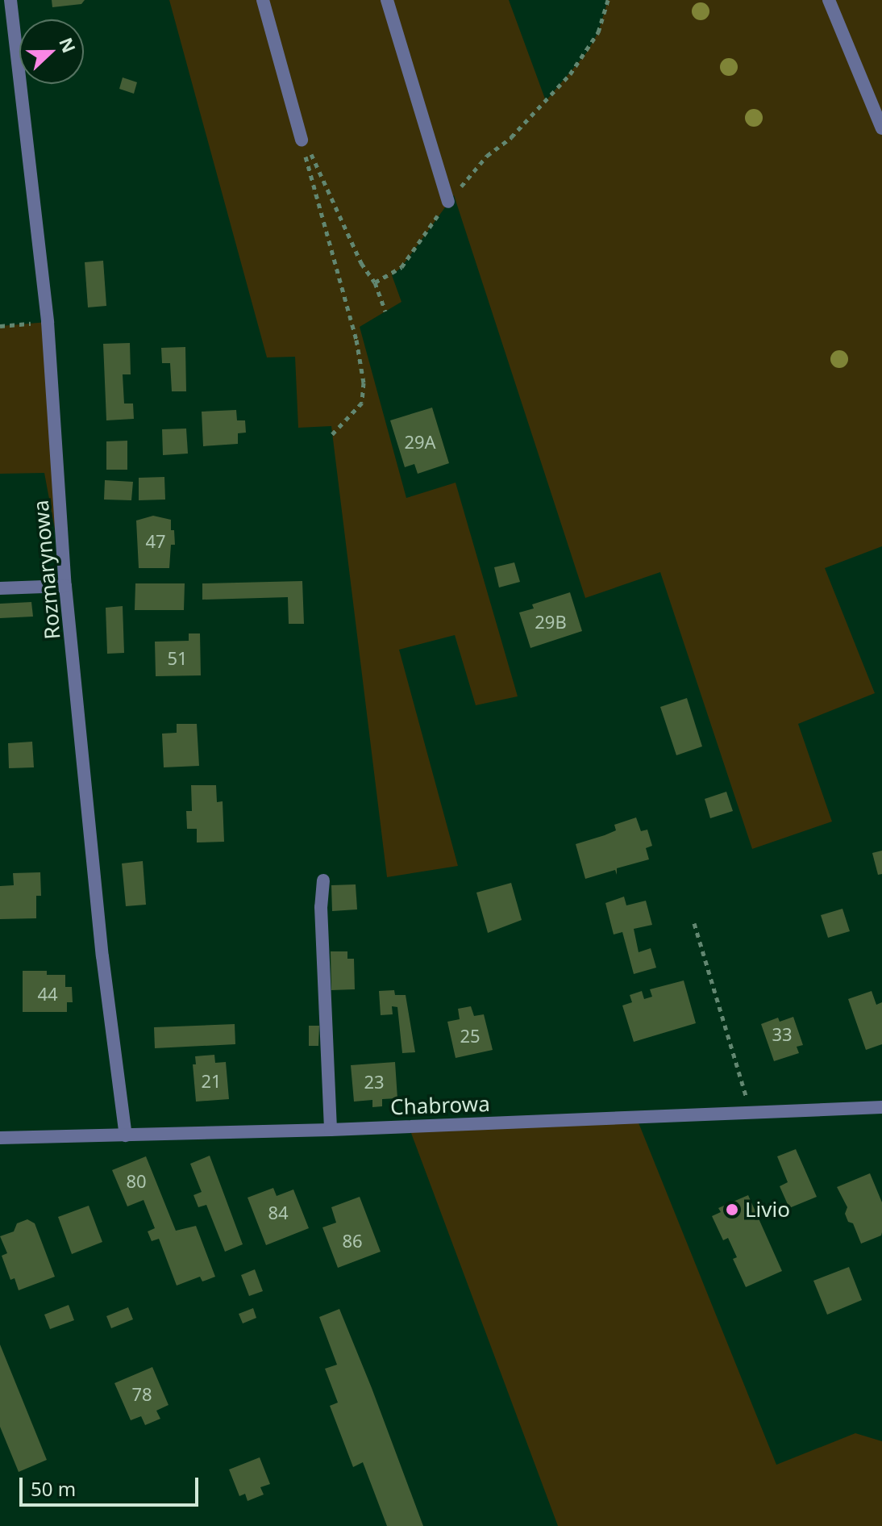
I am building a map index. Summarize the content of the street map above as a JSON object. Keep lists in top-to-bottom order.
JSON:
{
  "streets": {
    "street": ["Rozmarynowa", "Chabrowa"]
  },
  "crossings": [
    ["Rozmarynowa", "Chabrowa"]
  ],
  "places": ["Livio"],
  "house_numbers": [
    "29A",
    "47",
    "29B",
    "51",
    "44",
    "33",
    "25",
    "21",
    "23",
    "80",
    "84",
    "86",
    "78"
  ],
  "scale_bar": "50 m",
  "north": "right"
}
